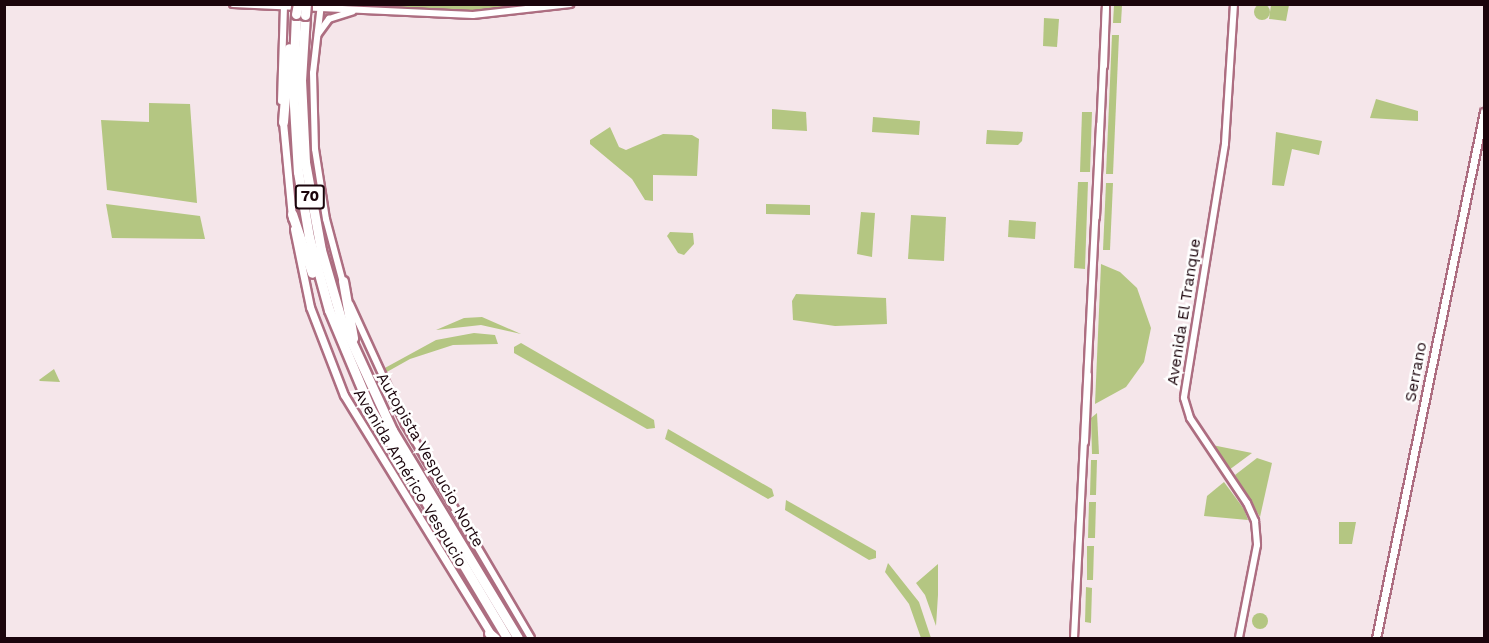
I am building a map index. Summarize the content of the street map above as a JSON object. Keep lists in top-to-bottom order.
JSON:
{
  "streets": {
    "highway": ["70", "Autopista Vespucio Norte"],
    "main road": ["Serrano", "Avenida Américo Vespucio"],
    "street": ["Avenida El Tranque"]
  }
}
